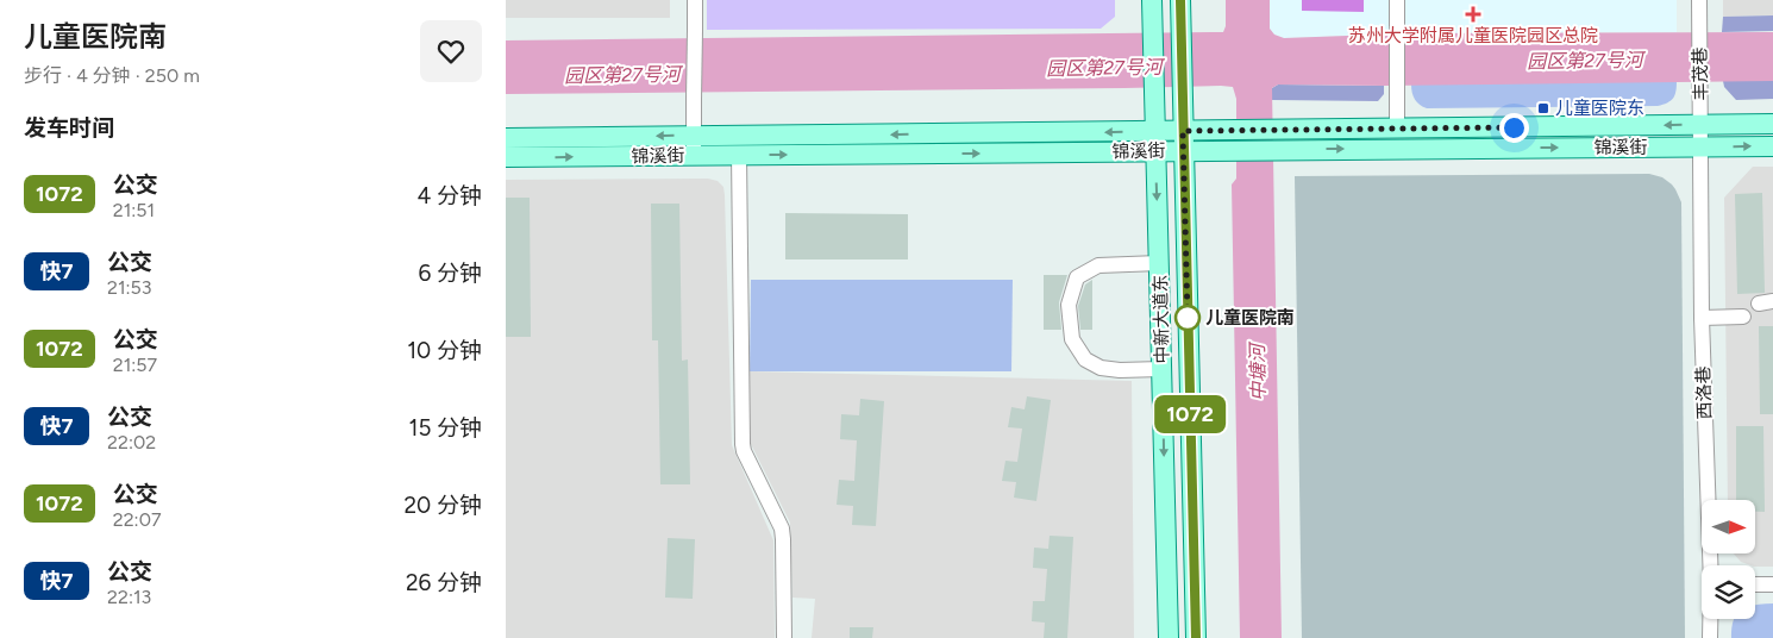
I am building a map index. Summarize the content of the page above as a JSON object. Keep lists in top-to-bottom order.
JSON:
{
  "streets": {
    "main road": ["锦溪街", "中新大道东"],
    "street": ["丰茂巷", "西洛巷"]
  },
  "crossings": [
    ["丰茂巷", "锦溪街"],
    ["丰茂巷", "西洛巷"],
    ["锦溪街", "中新大道东"],
    ["锦溪街", "西洛巷"]
  ],
  "water": ["园区第27号河", "中塘河"],
  "places": {
    "health": ["苏州大学附属儿童医院园区总院"],
    "transit": ["儿童医院东"],
    "other": ["儿童医院南"]
  },
  "lines": ["bus line 1072"],
  "north": "right",
  "page": {
    "heading": [
      ["儿童医院南", "步行 · 4 分钟 · 250 m"],
      "发车时间"
    ],
    "on_map": "1072",
    "list": [
      {
        "mark": "1072",
        "name": "公交",
        "note": "21:51",
        "value": "4 分钟"
      },
      {
        "mark": "快7",
        "name": "公交",
        "note": "21:53",
        "value": "6 分钟"
      },
      {
        "mark": "1072",
        "name": "公交",
        "note": "21:57",
        "value": "10 分钟"
      },
      {
        "mark": "快7",
        "name": "公交",
        "note": "22:02",
        "value": "15 分钟"
      },
      {
        "mark": "1072",
        "name": "公交",
        "note": "22:07",
        "value": "20 分钟"
      },
      {
        "mark": "快7",
        "name": "公交",
        "note": "22:13",
        "value": "26 分钟"
      }
    ]
  }
}
